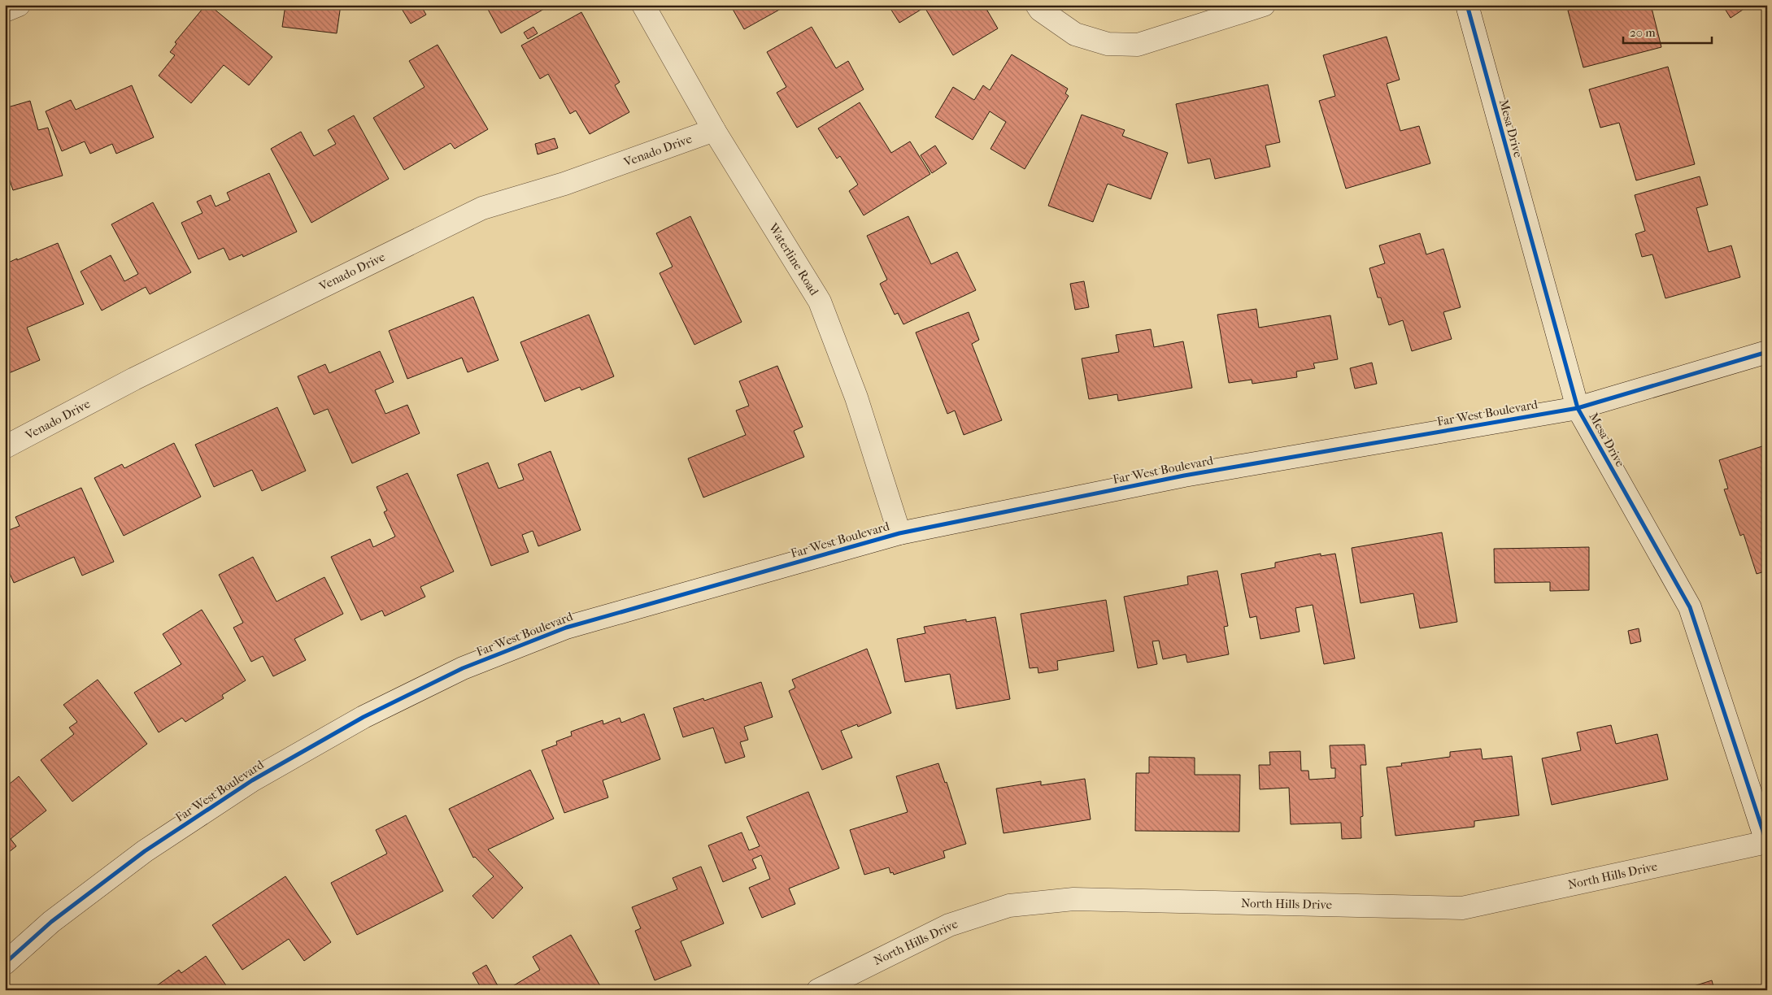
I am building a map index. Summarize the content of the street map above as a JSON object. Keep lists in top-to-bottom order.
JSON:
{
  "streets": {
    "street": [
      "Mesa Drive",
      "Venado Drive",
      "Waterline Road",
      "Far West Boulevard",
      "North Hills Drive"
    ]
  },
  "crossings": [
    ["Mesa Drive", "Far West Boulevard"],
    ["Mesa Drive", "North Hills Drive"],
    ["Venado Drive", "Waterline Road"],
    ["Waterline Road", "Far West Boulevard"]
  ],
  "scale_bar": "20 m"
}
